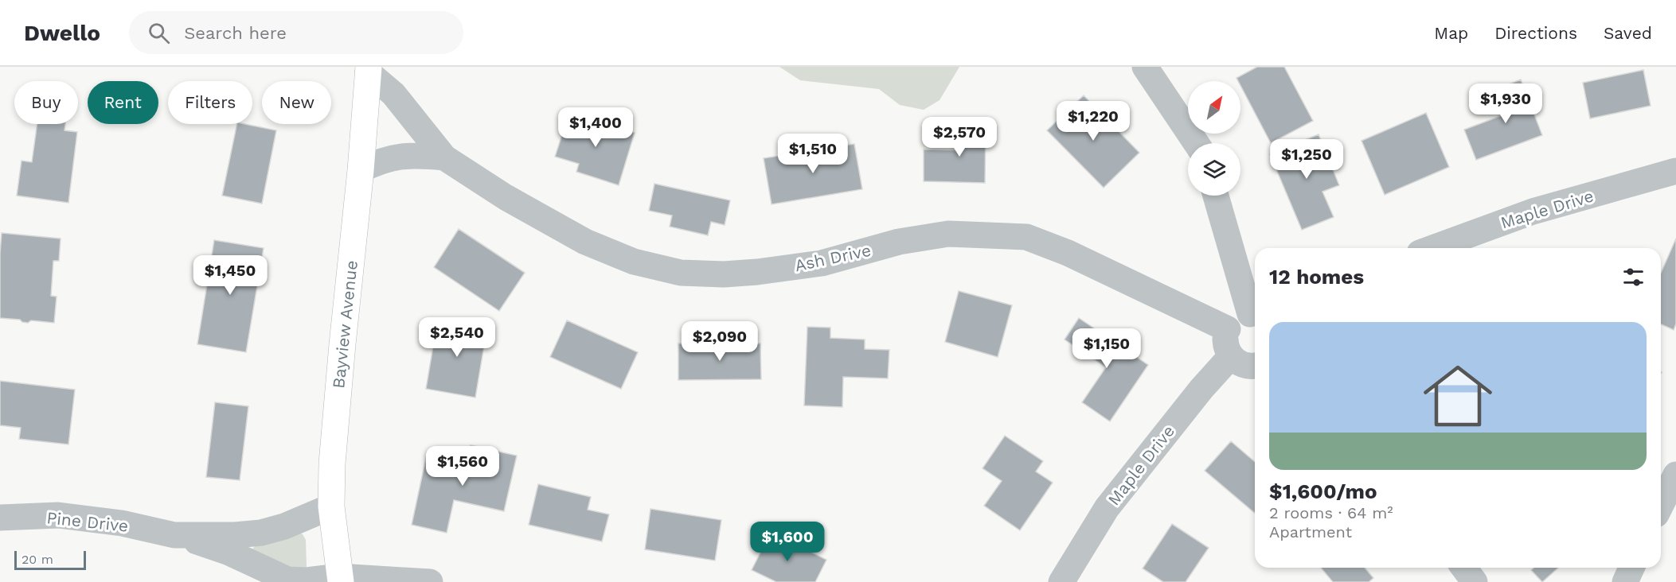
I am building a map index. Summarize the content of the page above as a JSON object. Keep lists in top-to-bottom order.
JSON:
{
  "streets": {
    "main road": ["Bayview Avenue"],
    "street": ["Maple Drive", "Ash Drive", "Pine Drive"]
  },
  "crossings": [
    ["Ash Drive", "Bayview Avenue"],
    ["Bayview Avenue", "Pine Drive"]
  ],
  "scale_bar": "20 m",
  "north": "top right",
  "page": {
    "header": "Dwello",
    "search": "Search here",
    "nav": ["Map", "Directions", "Saved"],
    "chip": [
      "Buy",
      "Rent",
      "Filters",
      "New"
    ],
    "price": [
      "$1,930",
      "$1,220",
      "$1,400",
      "$2,570",
      "$1,510",
      "$1,250",
      "$1,450",
      "$2,540",
      "$2,090",
      "$1,150",
      "$1,560",
      "$1,600"
    ],
    "heading": "12 homes",
    "list": [
      {
        "name": "$1,600/mo",
        "note": "2 rooms · 64 m² · Apartment"
      }
    ],
    "scale": "20 m"
  }
}
